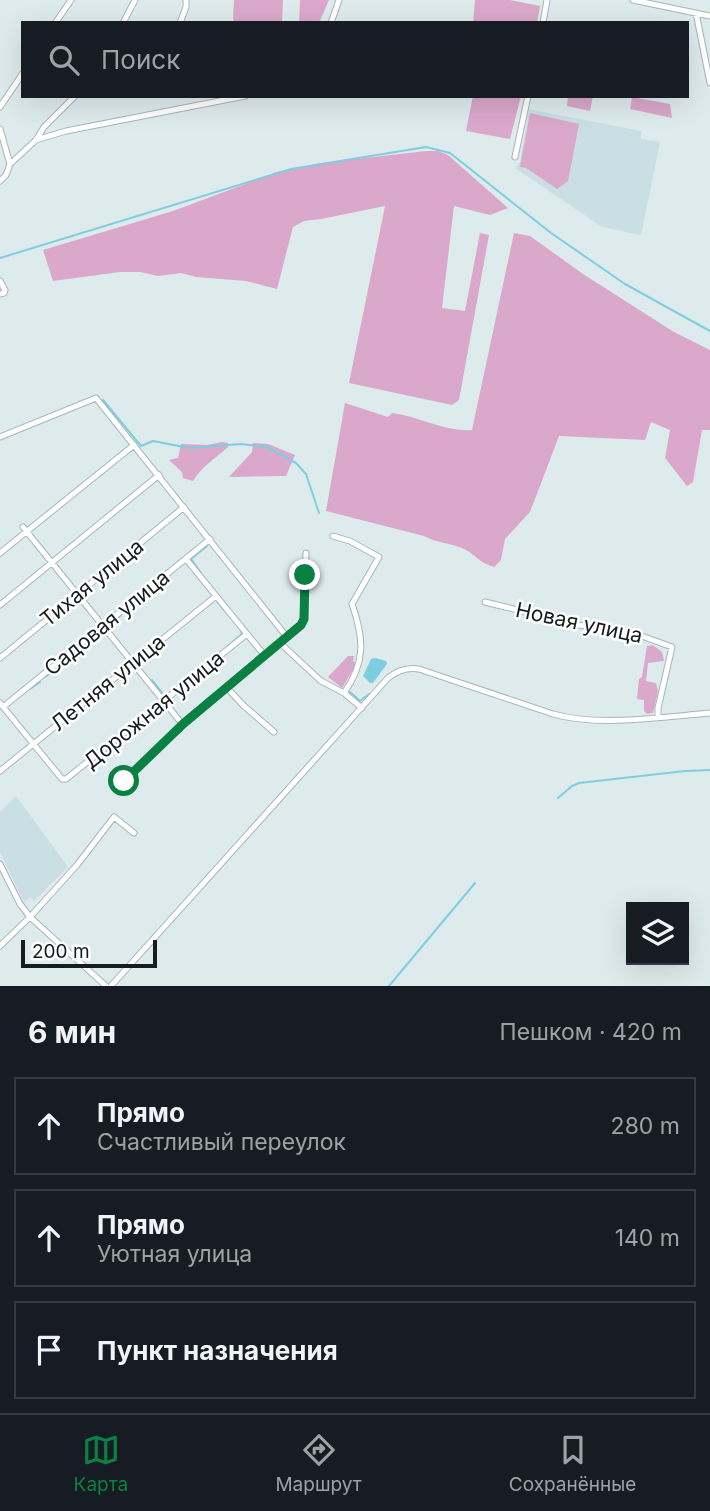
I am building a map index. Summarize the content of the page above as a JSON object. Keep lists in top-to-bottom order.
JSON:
{
  "streets": {
    "street": [
      "Тихая улица",
      "Садовая улица",
      "Новая улица",
      "Летняя улица",
      "Дорожная улица"
    ]
  },
  "crossings": [
    ["Летняя улица", "Дорожная улица"]
  ],
  "scale_bar": "200 m",
  "page": {
    "search": "Поиск",
    "scale": "200 m",
    "heading": ["6 мин", "Пешком · 420 m"],
    "list": [
      ["Прямо", "Счастливый переулок", "280 m"],
      ["Прямо", "Уютная улица", "140 m"],
      "Пункт назначения"
    ],
    "nav": ["Карта", "Маршрут", "Сохранённые"]
  }
}
